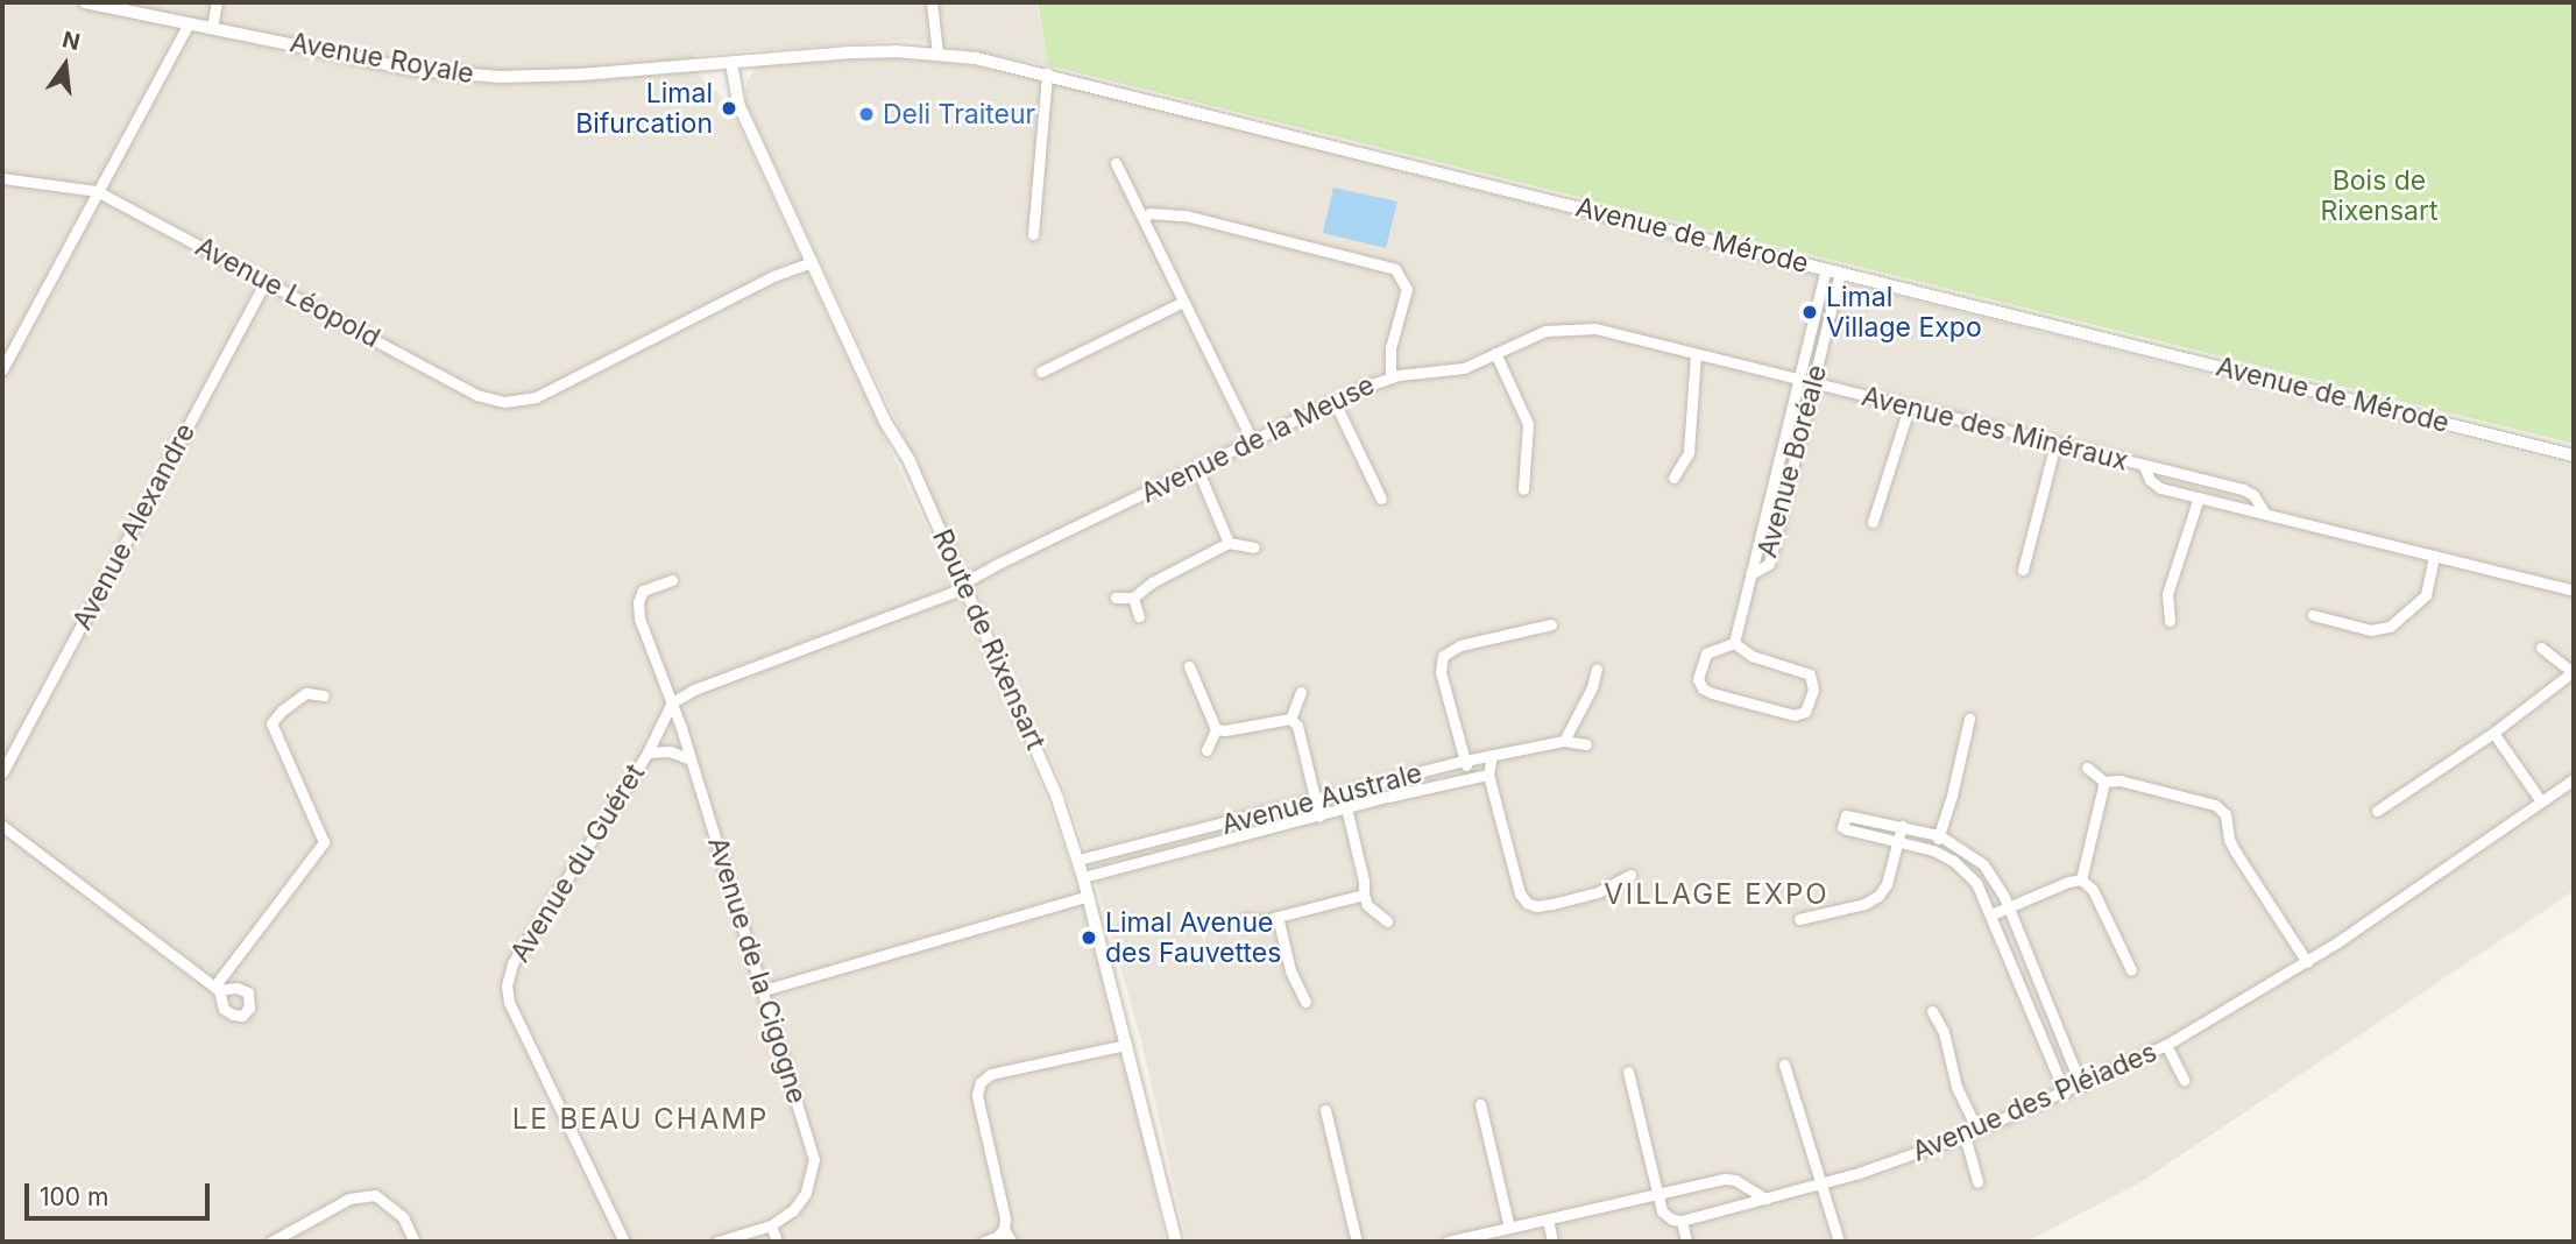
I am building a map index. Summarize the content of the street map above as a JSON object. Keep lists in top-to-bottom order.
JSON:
{
  "streets": {
    "street": [
      "Avenue Royale",
      "Avenue de Mérode",
      "Avenue Léopold",
      "Avenue des Minéraux",
      "Avenue de la Meuse",
      "Avenue Boréale",
      "Avenue Alexandre",
      "Route de Rixensart",
      "Avenue Australe",
      "Avenue du Guéret",
      "Avenue de la Cigogne",
      "Avenue des Pléiades"
    ]
  },
  "crossings": [
    ["Avenue Royale", "Avenue de Mérode"],
    ["Avenue Royale", "Route de Rixensart"],
    ["Avenue de Mérode", "Avenue Boréale"],
    ["Avenue de Mérode", "Route de Rixensart"],
    ["Avenue Léopold", "Avenue Alexandre"],
    ["Avenue Léopold", "Route de Rixensart"],
    ["Avenue des Minéraux", "Avenue de la Meuse"],
    ["Avenue des Minéraux", "Avenue Boréale"],
    ["Avenue de la Meuse", "Avenue Boréale"],
    ["Avenue de la Meuse", "Route de Rixensart"],
    ["Route de Rixensart", "Avenue Australe"],
    ["Avenue du Guéret", "Avenue de la Cigogne"]
  ],
  "districts": ["VILLAGE EXPO", "LE BEAU CHAMP"],
  "parks": ["Bois de Rixensart"],
  "places": [
    "Limal Bifurcation",
    "Deli Traiteur",
    "Limal Village Expo",
    "Limal Avenue des Fauvettes"
  ],
  "scale_bar": "100 m",
  "north": "top"
}
